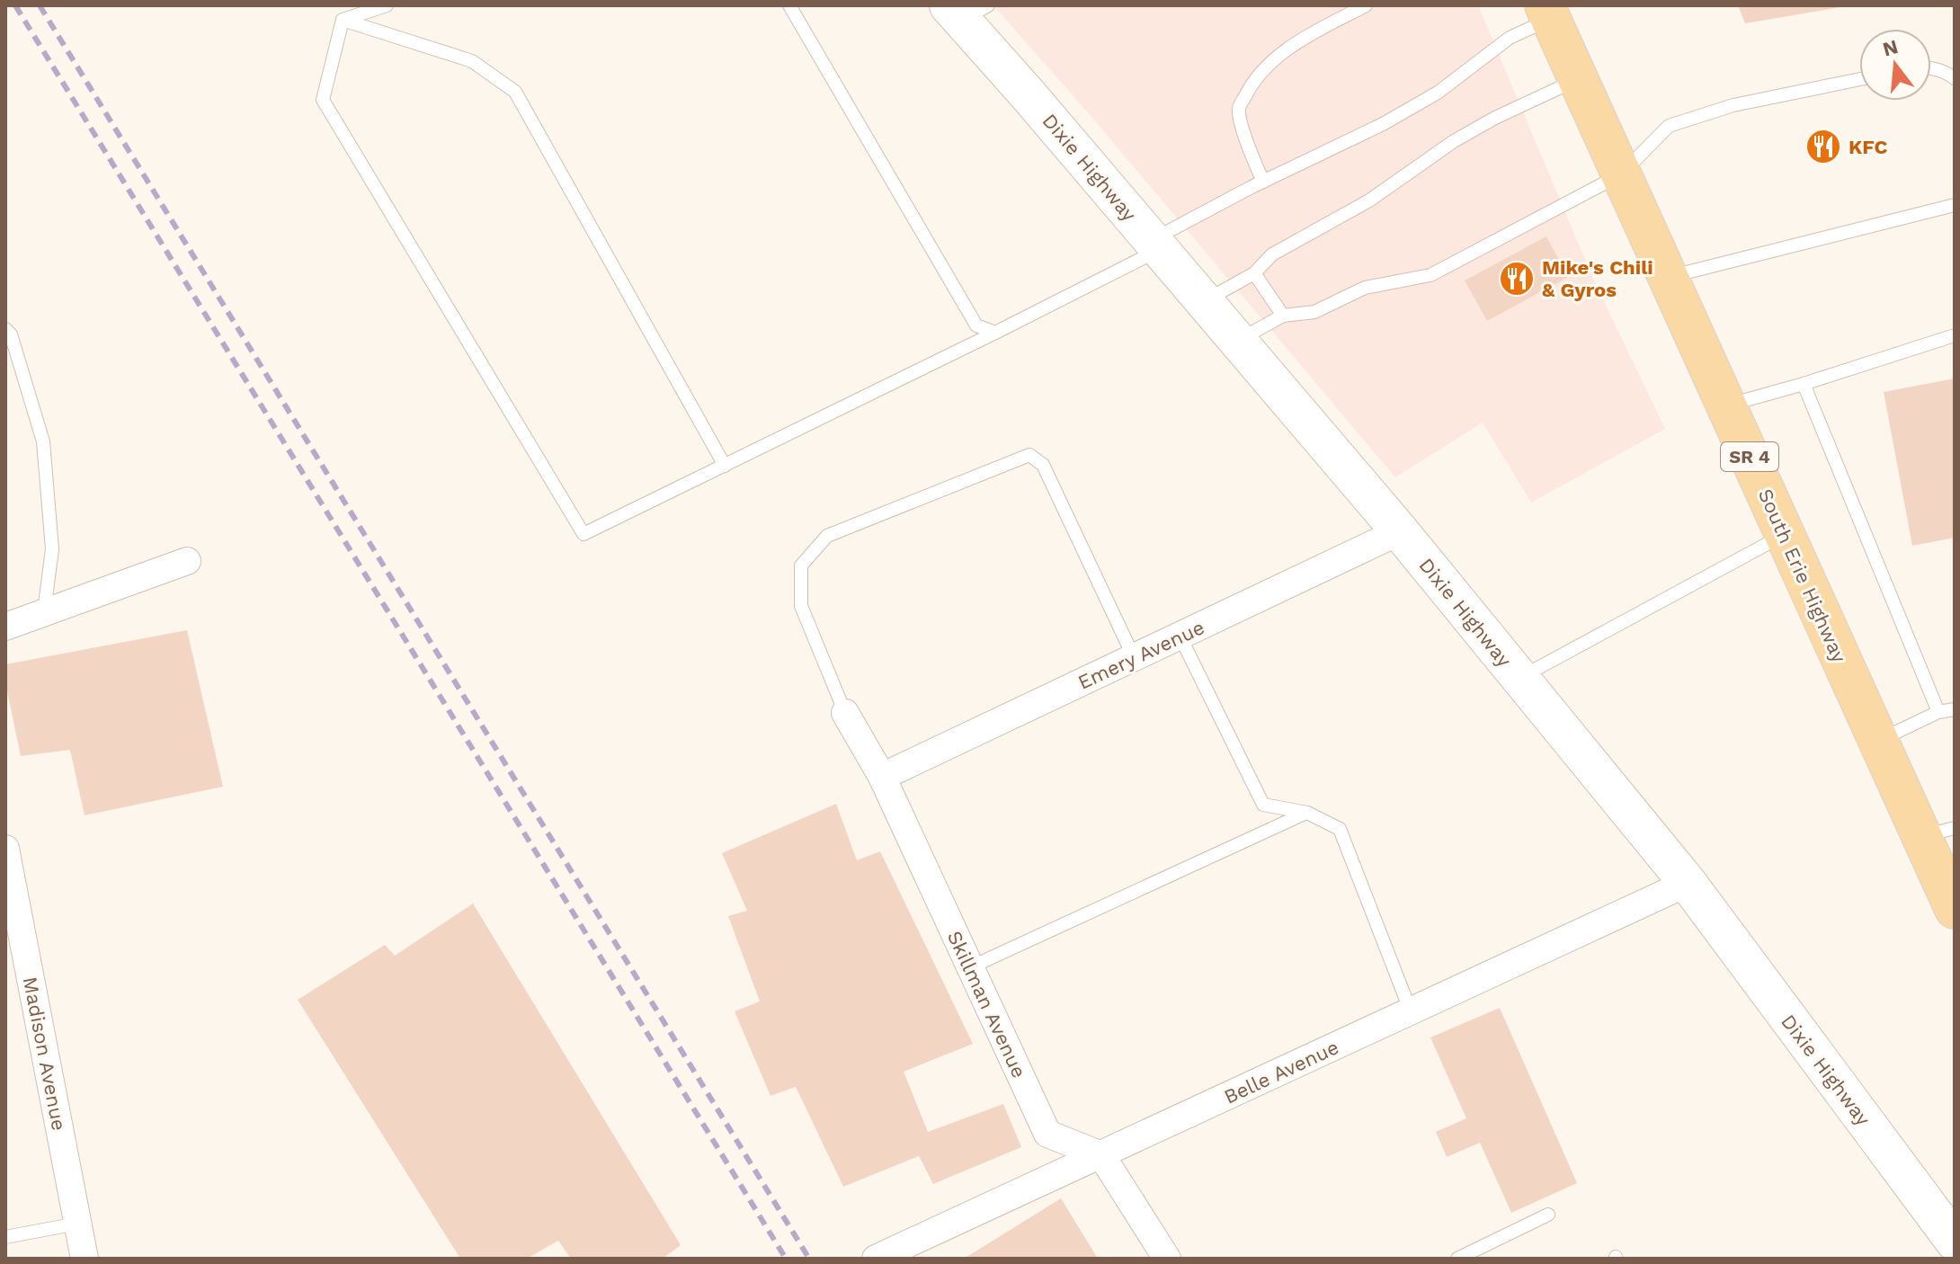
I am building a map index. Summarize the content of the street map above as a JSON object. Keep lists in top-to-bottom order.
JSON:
{
  "streets": {
    "main road": ["SR 4", "South Erie Highway"],
    "street": [
      "Dixie Highway",
      "Emery Avenue",
      "Skillman Avenue",
      "Madison Avenue",
      "Belle Avenue"
    ]
  },
  "crossings": [
    ["Dixie Highway", "Emery Avenue"],
    ["Dixie Highway", "Belle Avenue"],
    ["Emery Avenue", "Skillman Avenue"],
    ["Skillman Avenue", "Belle Avenue"]
  ],
  "places": {
    "restaurant": ["KFC", "Mike's Chili & Gyros"]
  },
  "north": "top"
}
